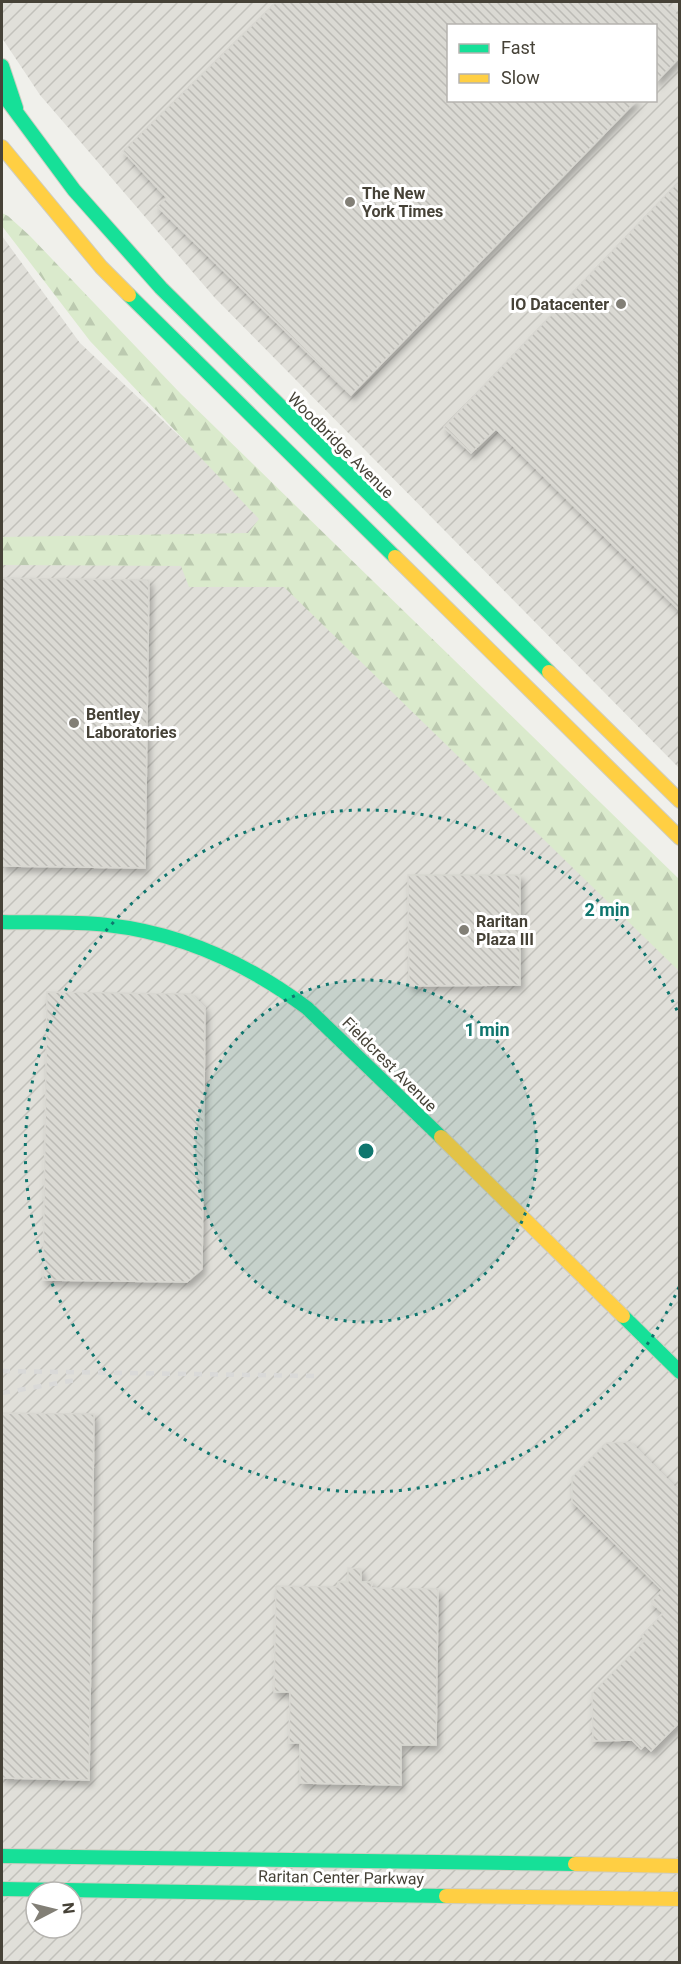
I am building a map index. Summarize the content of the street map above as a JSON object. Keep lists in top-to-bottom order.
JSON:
{
  "streets": {
    "main road": ["Woodbridge Avenue", "Fieldcrest Avenue", "Raritan Center Parkway"]
  },
  "places": [
    "The New York Times",
    "IO Datacenter",
    "Bentley Laboratories",
    "Raritan Plaza III"
  ],
  "legend": ["Fast", "Slow"],
  "north": "right",
  "rings": ["2 min", "1 min"]
}
